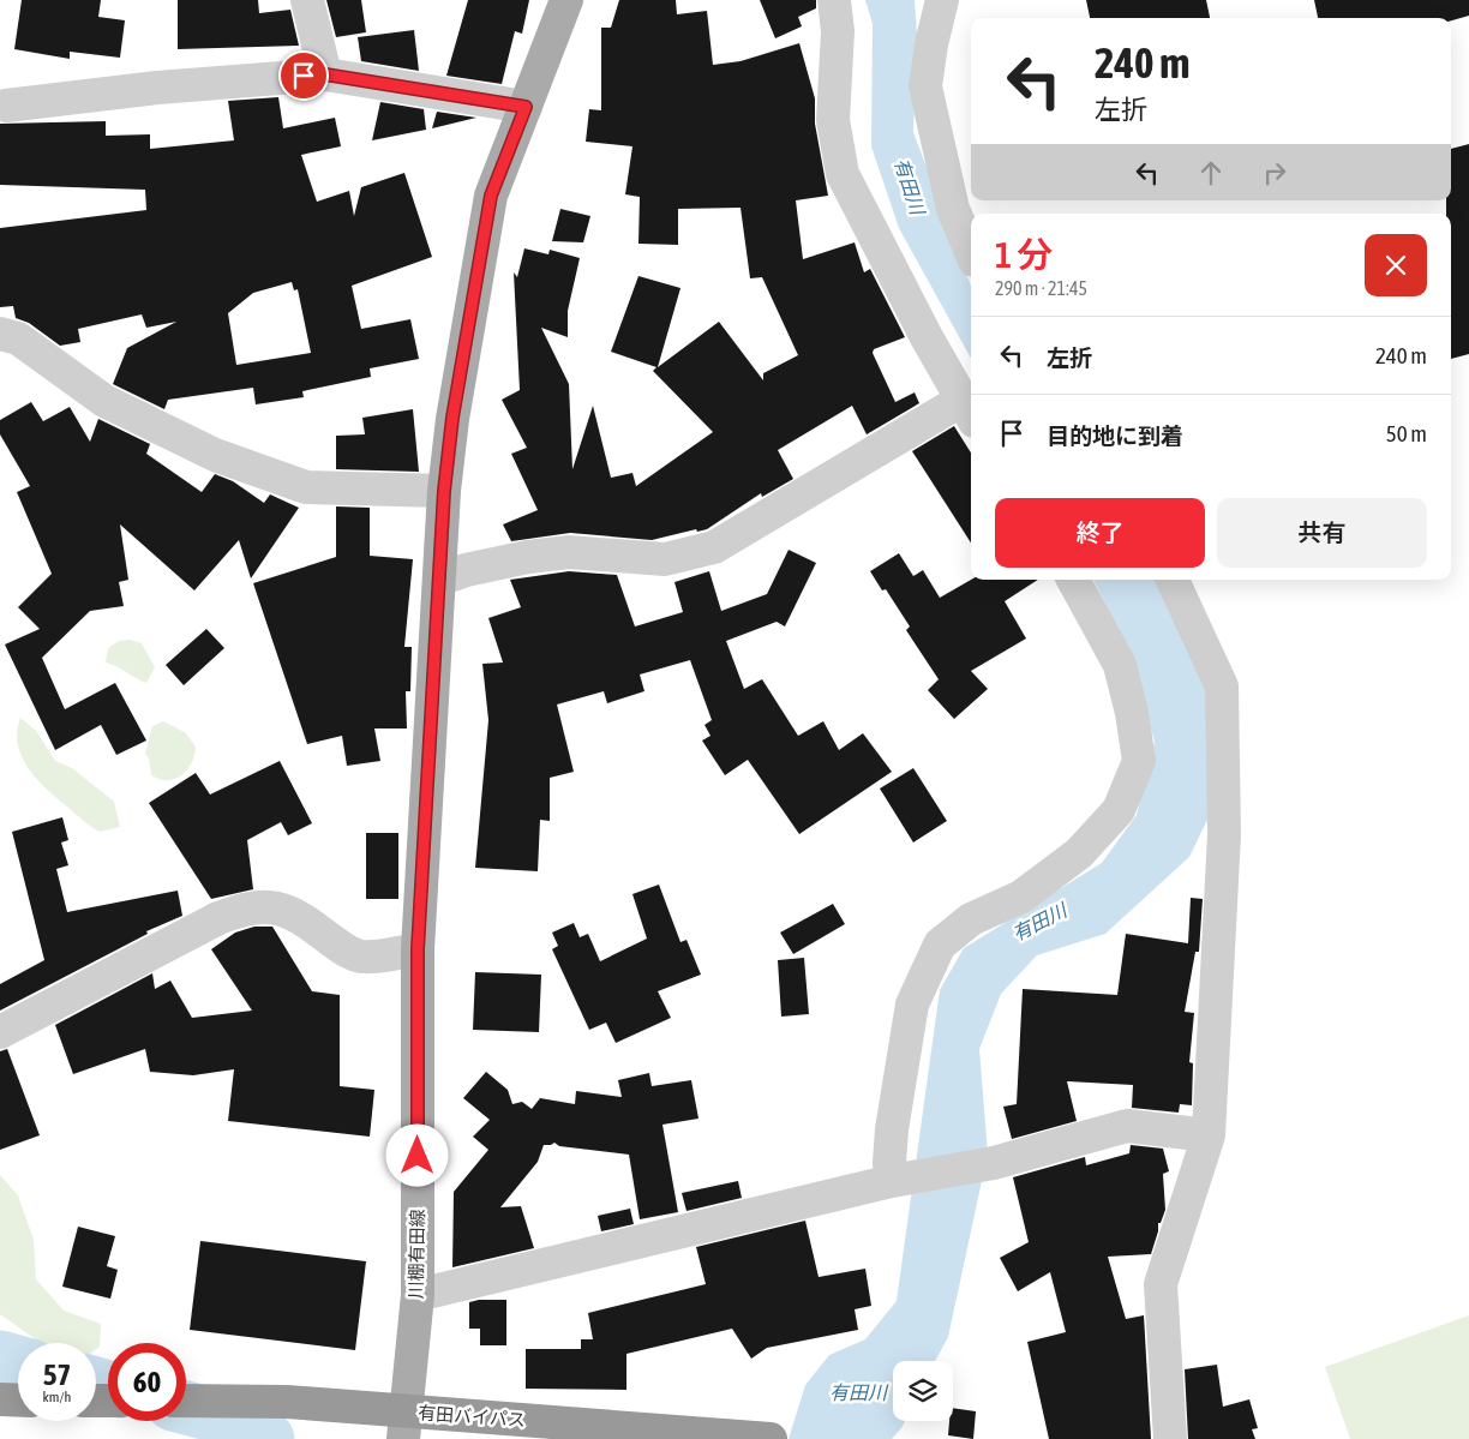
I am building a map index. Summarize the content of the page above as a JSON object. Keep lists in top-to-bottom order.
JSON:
{
  "streets": {
    "highway": ["有田バイパス"],
    "main road": ["川棚有田線"]
  },
  "crossings": [
    ["川棚有田線", "有田バイパス"]
  ],
  "water": ["有田川"],
  "page": {
    "turn": ["240 m", "左折"],
    "heading": ["1 分", "290 m · 21:45"],
    "list": [
      {
        "name": "左折",
        "value": "240 m"
      },
      {
        "name": "目的地に到着",
        "value": "50 m"
      }
    ],
    "buttons": ["終了", "共有"],
    "speed": "57 km/h",
    "limit": "60"
  }
}
